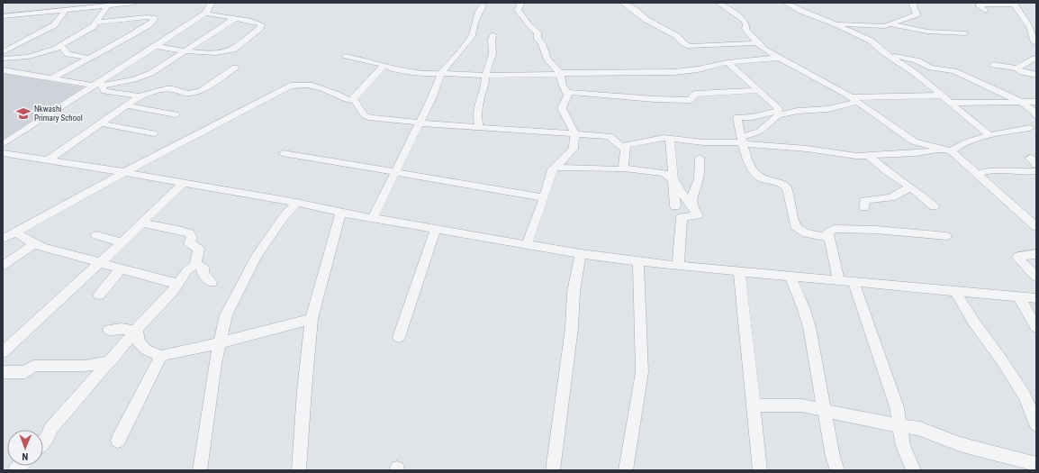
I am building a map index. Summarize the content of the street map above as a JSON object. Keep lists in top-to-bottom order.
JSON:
{
  "places": {
    "school or university": ["Nkwashi Primary School"]
  },
  "north": "bottom"
}
